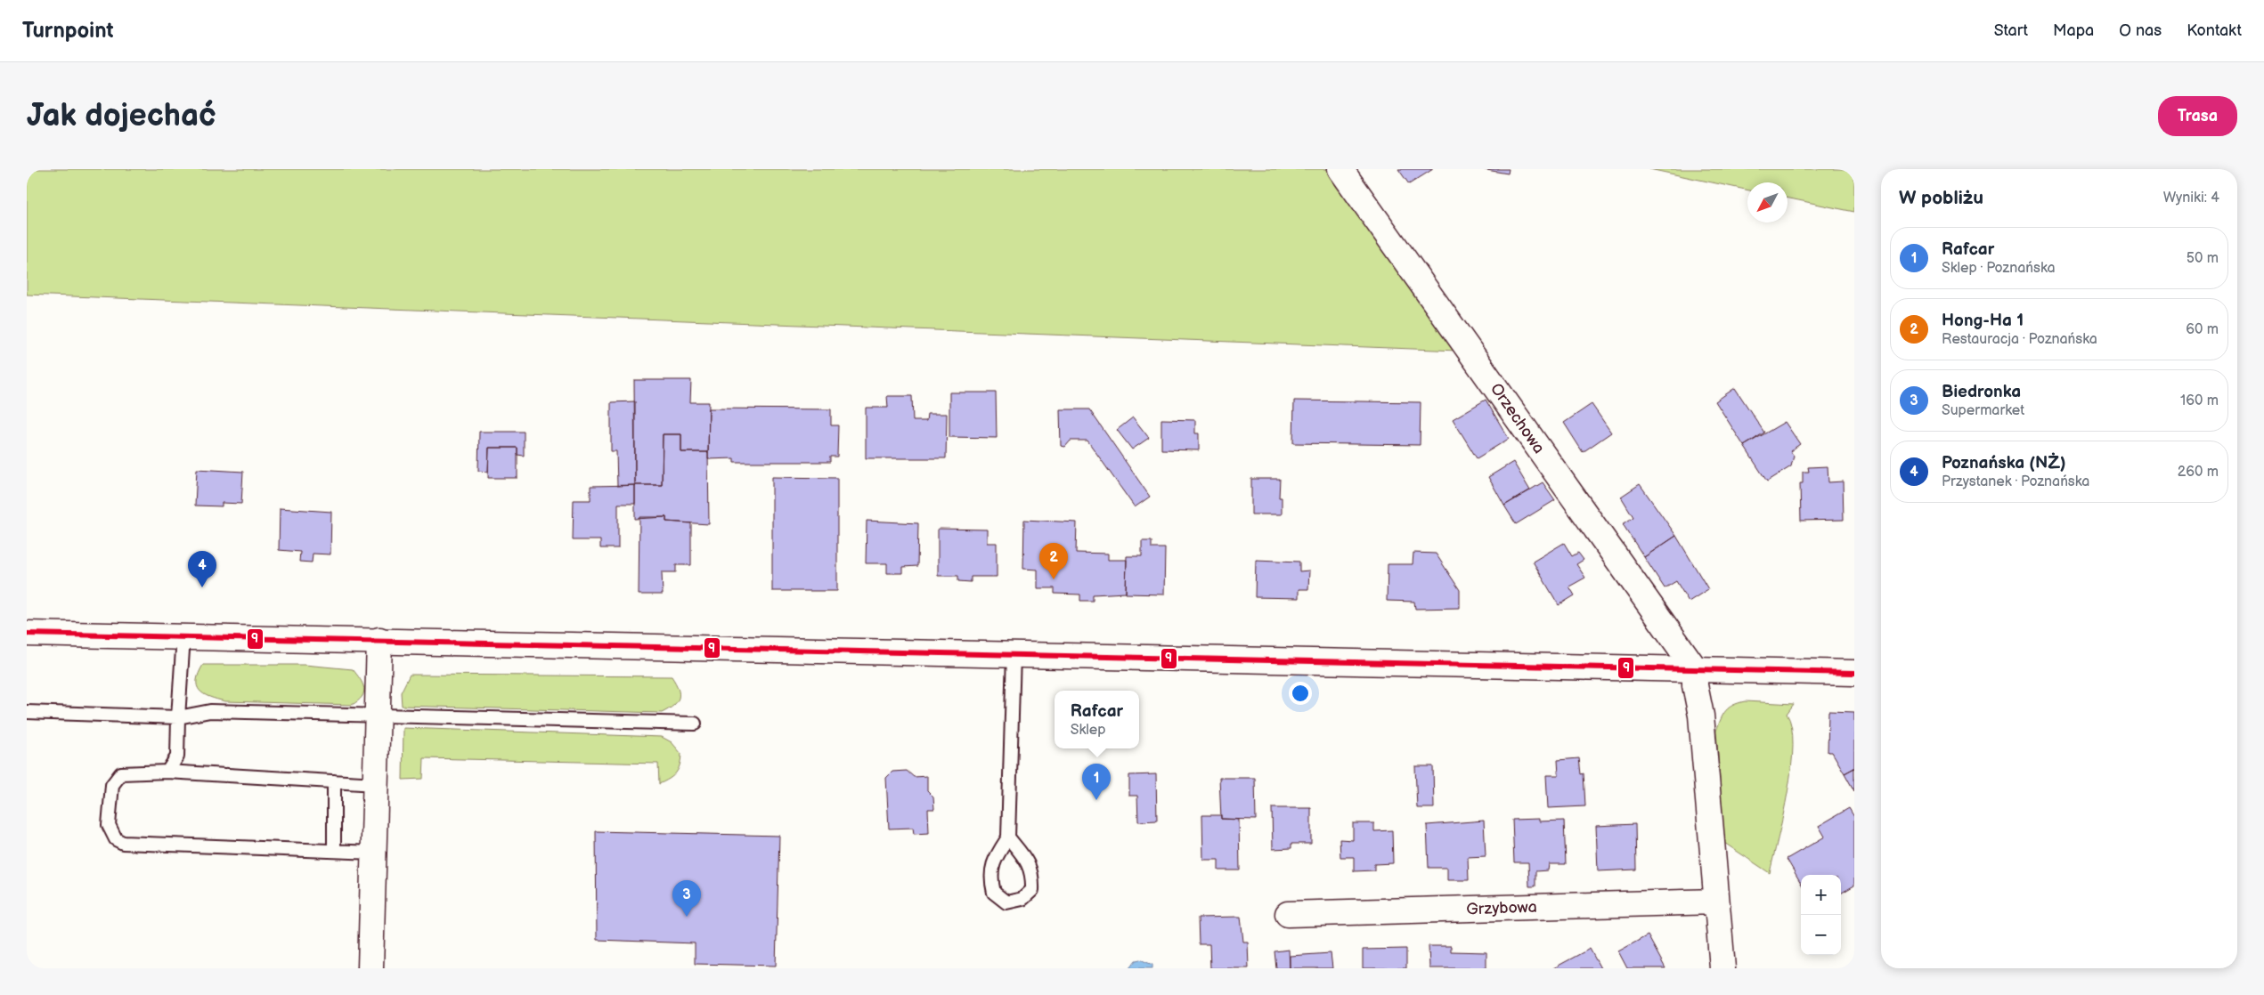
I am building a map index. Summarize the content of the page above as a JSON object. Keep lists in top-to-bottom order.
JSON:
{
  "streets": {
    "street": ["Orzechowa", "Grzybowa"]
  },
  "lines": ["transit line 9"],
  "north": "bottom left",
  "page": {
    "header": "Turnpoint",
    "nav": [
      "Start",
      "Mapa",
      "O nas",
      "Kontakt"
    ],
    "buttons": "Trasa",
    "title": "Jak dojechać",
    "heading": ["W pobliżu", "Wyniki: 4"],
    "list": [
      {
        "mark": "1",
        "name": "Rafcar",
        "note": "Sklep · Poznańska",
        "value": "50 m"
      },
      {
        "mark": "2",
        "name": "Hong-Ha 1",
        "note": "Restauracja · Poznańska",
        "value": "60 m"
      },
      {
        "mark": "3",
        "name": "Biedronka",
        "note": "Supermarket",
        "value": "160 m"
      },
      {
        "mark": "4",
        "name": "Poznańska (NŻ)",
        "note": "Przystanek · Poznańska",
        "value": "260 m"
      }
    ],
    "pins": [
      "2",
      "4",
      "1",
      "3"
    ],
    "popup": ["Rafcar", "Sklep"],
    "map_buttons": ["+", "−"]
  }
}
